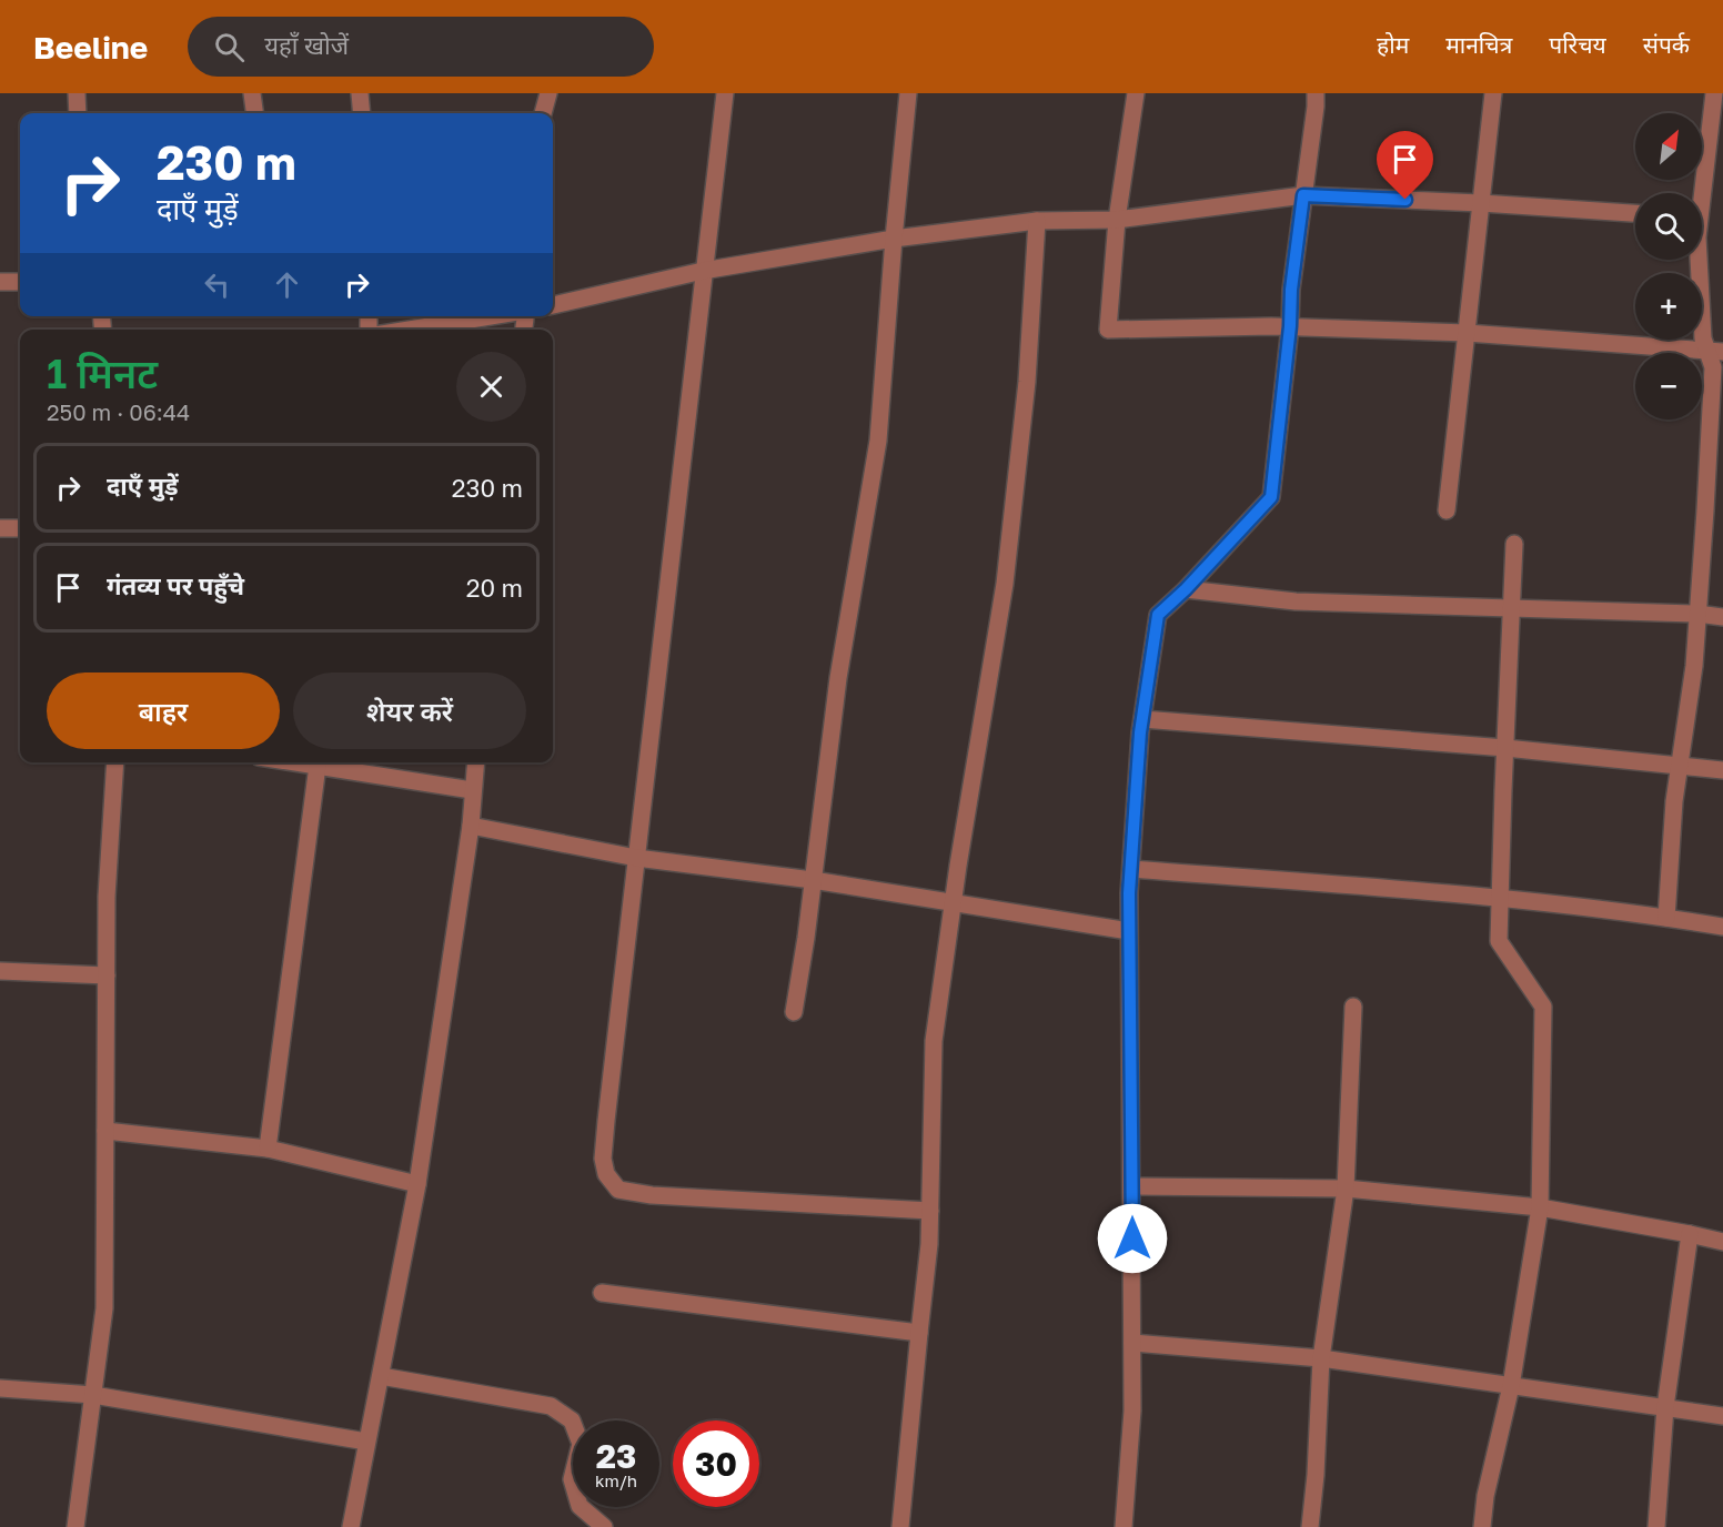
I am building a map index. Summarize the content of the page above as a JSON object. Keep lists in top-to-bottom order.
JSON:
{
  "north": "top right",
  "page": {
    "header": "Beeline",
    "search": "यहाँ खोजें",
    "nav": [
      "होम",
      "मानचित्र",
      "परिचय",
      "संपर्क"
    ],
    "map_buttons": ["+", "−"],
    "turn": ["230 m", "दाएँ मुड़ें"],
    "heading": ["1 मिनट", "250 m · 06:44"],
    "list": [
      {
        "name": "दाएँ मुड़ें",
        "value": "230 m"
      },
      {
        "name": "गंतव्य पर पहुँचे",
        "value": "20 m"
      }
    ],
    "buttons": ["बाहर", "शेयर करें"],
    "speed": "23 km/h",
    "limit": "30"
  }
}
